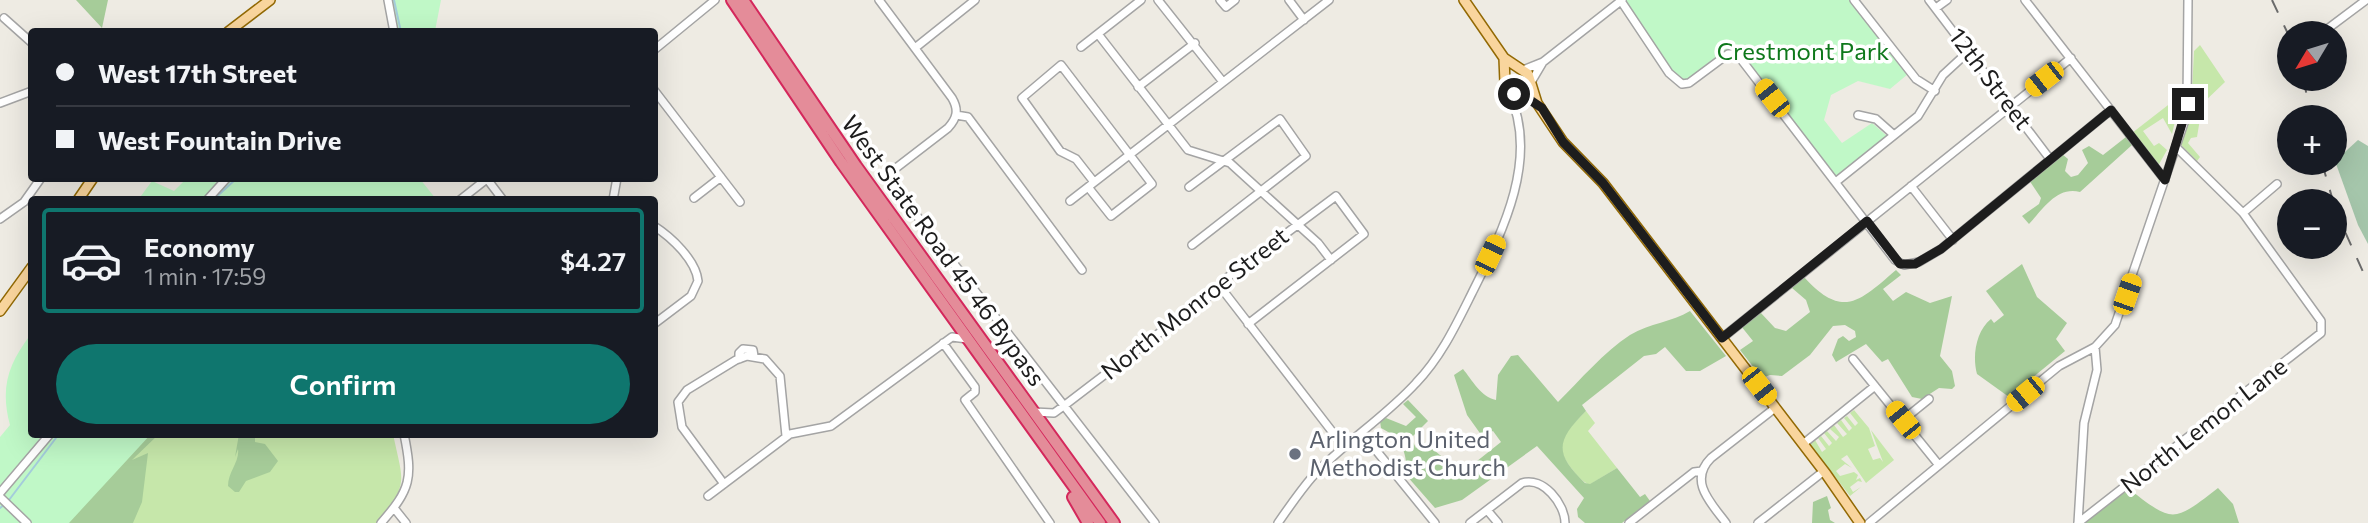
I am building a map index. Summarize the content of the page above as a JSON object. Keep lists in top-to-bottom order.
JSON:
{
  "streets": {
    "highway": ["West State Road 45 46 Bypass"],
    "street": ["12th Street", "North Monroe Street", "North Lemon Lane"]
  },
  "parks": ["Crestmont Park"],
  "places": ["Arlington United Methodist Church"],
  "north": "bottom left",
  "page": {
    "map_buttons": ["+", "−"],
    "banner": ["West 17th Street", "West Fountain Drive"],
    "list": [
      {
        "name": "Economy",
        "note": "1 min · 17:59",
        "value": "$4.27"
      }
    ],
    "buttons": "Confirm"
  }
}
